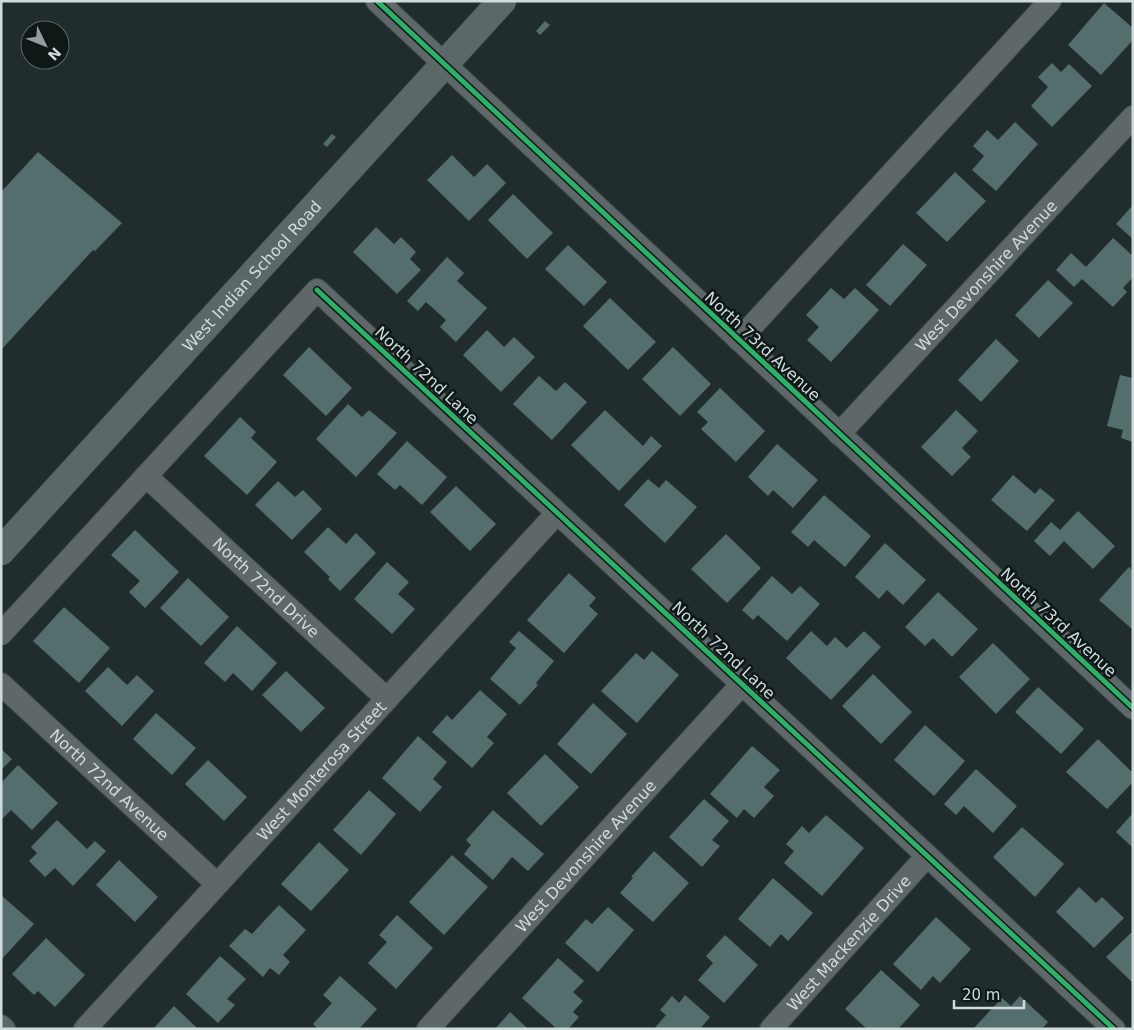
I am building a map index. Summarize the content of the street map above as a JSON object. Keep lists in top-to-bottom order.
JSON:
{
  "streets": {
    "main road": ["West Indian School Road"],
    "street": [
      "West Devonshire Avenue",
      "North 73rd Avenue",
      "North 72nd Lane",
      "North 72nd Drive",
      "West Monterosa Street",
      "North 72nd Avenue",
      "West Mackenzie Drive"
    ]
  },
  "crossings": [
    ["West Indian School Road", "North 73rd Avenue"],
    ["West Devonshire Avenue", "North 73rd Avenue"],
    ["West Devonshire Avenue", "North 72nd Lane"],
    ["North 72nd Lane", "North 72nd Drive"],
    ["North 72nd Lane", "West Monterosa Street"],
    ["North 72nd Lane", "West Mackenzie Drive"],
    ["North 72nd Drive", "West Monterosa Street"],
    ["West Monterosa Street", "North 72nd Avenue"]
  ],
  "scale_bar": "20 m",
  "north": "bottom right"
}
